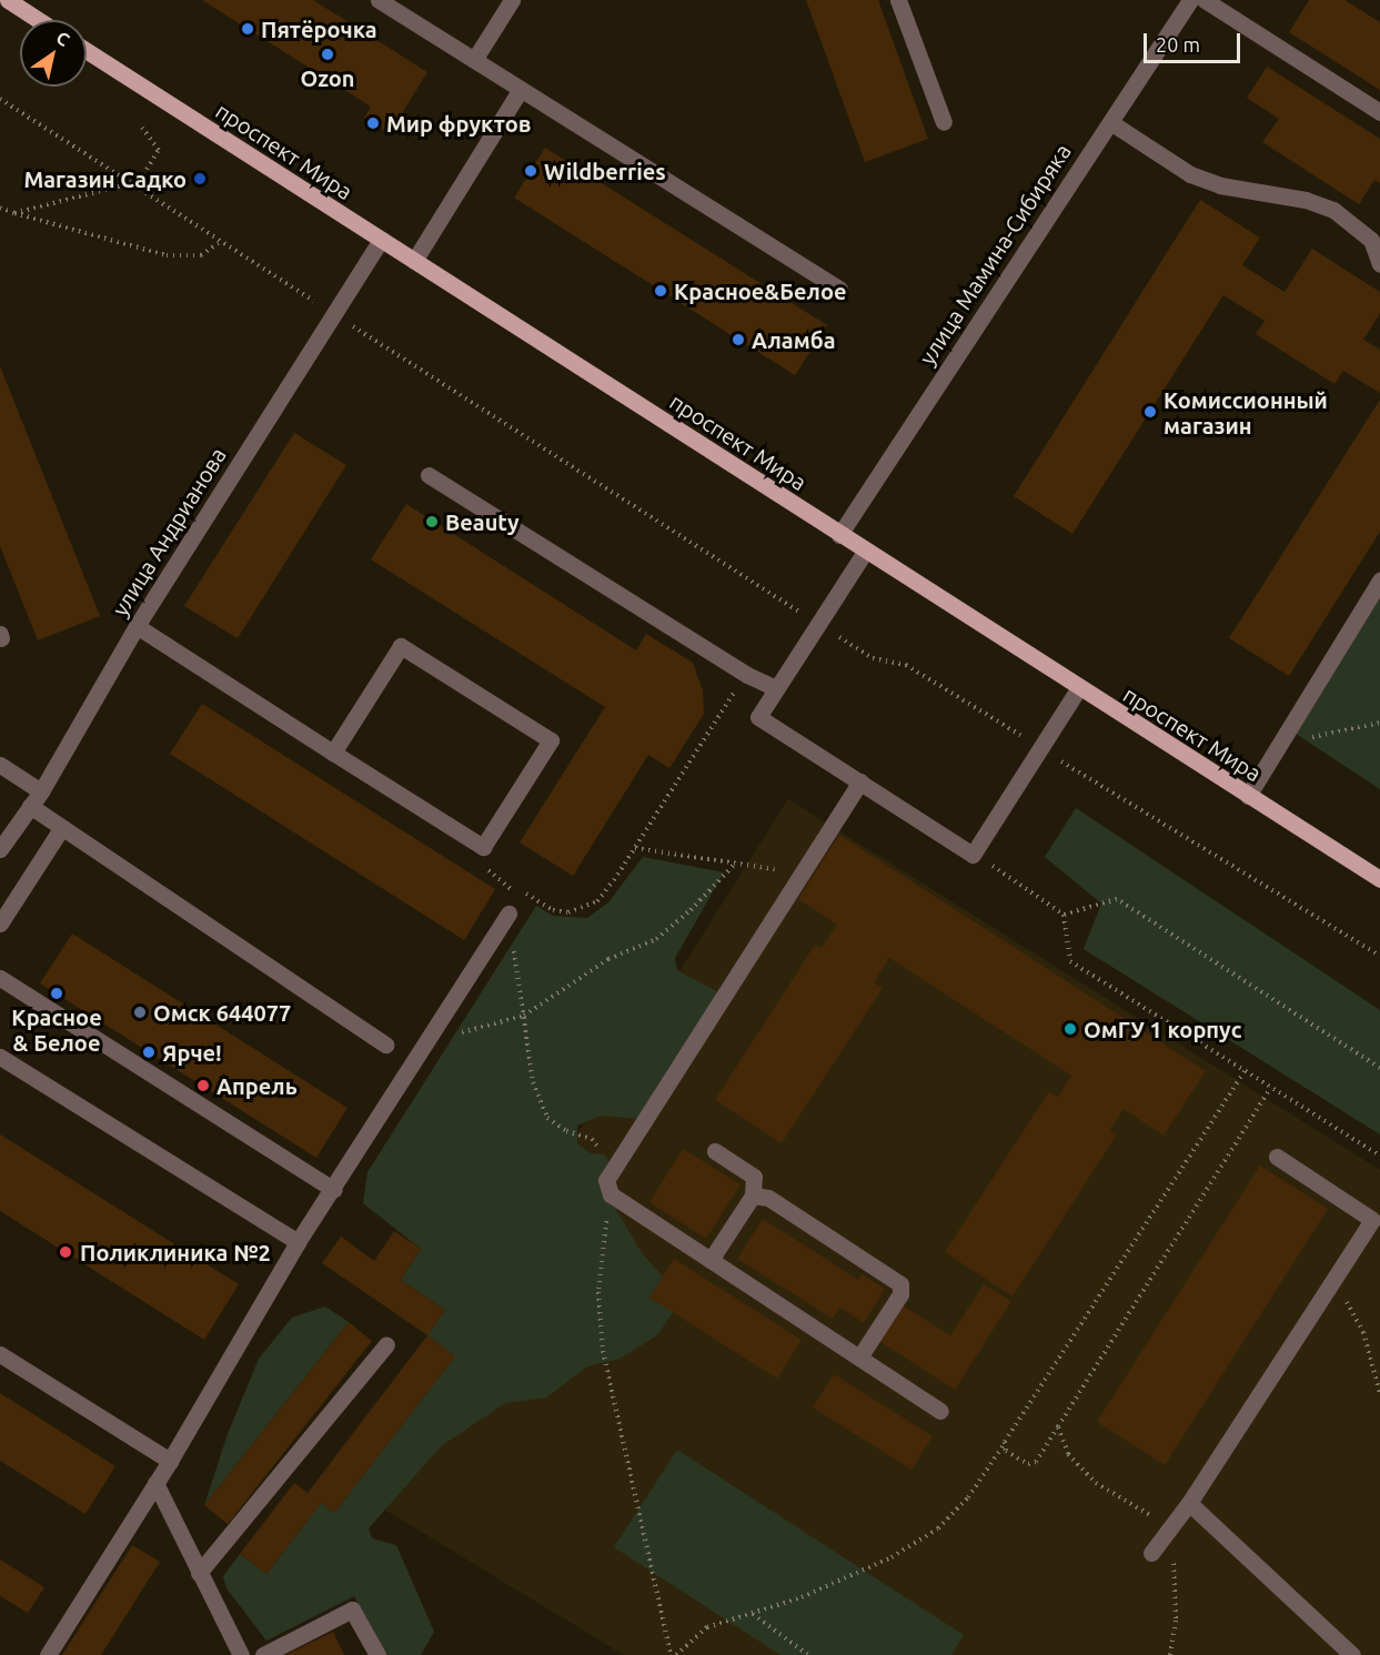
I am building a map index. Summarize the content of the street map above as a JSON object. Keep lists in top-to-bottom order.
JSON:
{
  "streets": {
    "main road": ["проспект Мира"],
    "street": ["улица Мамина-Сибиряка", "улица Андрианова"]
  },
  "crossings": [
    ["проспект Мира", "улица Мамина-Сибиряка"],
    ["проспект Мира", "улица Андрианова"]
  ],
  "places": [
    "Пятёрочка",
    "Ozon",
    "Мир фруктов",
    "Wildberries",
    "Магазин Садко",
    "Красное&Белое",
    "Аламба",
    "Комиссионный магазин",
    "Beauty",
    "Красное & Белое",
    "Омск 644077",
    "ОмГУ 1 корпус",
    "Ярче!",
    "Апрель",
    "Поликлиника №2"
  ],
  "scale_bar": "20 m",
  "north": "top right"
}
